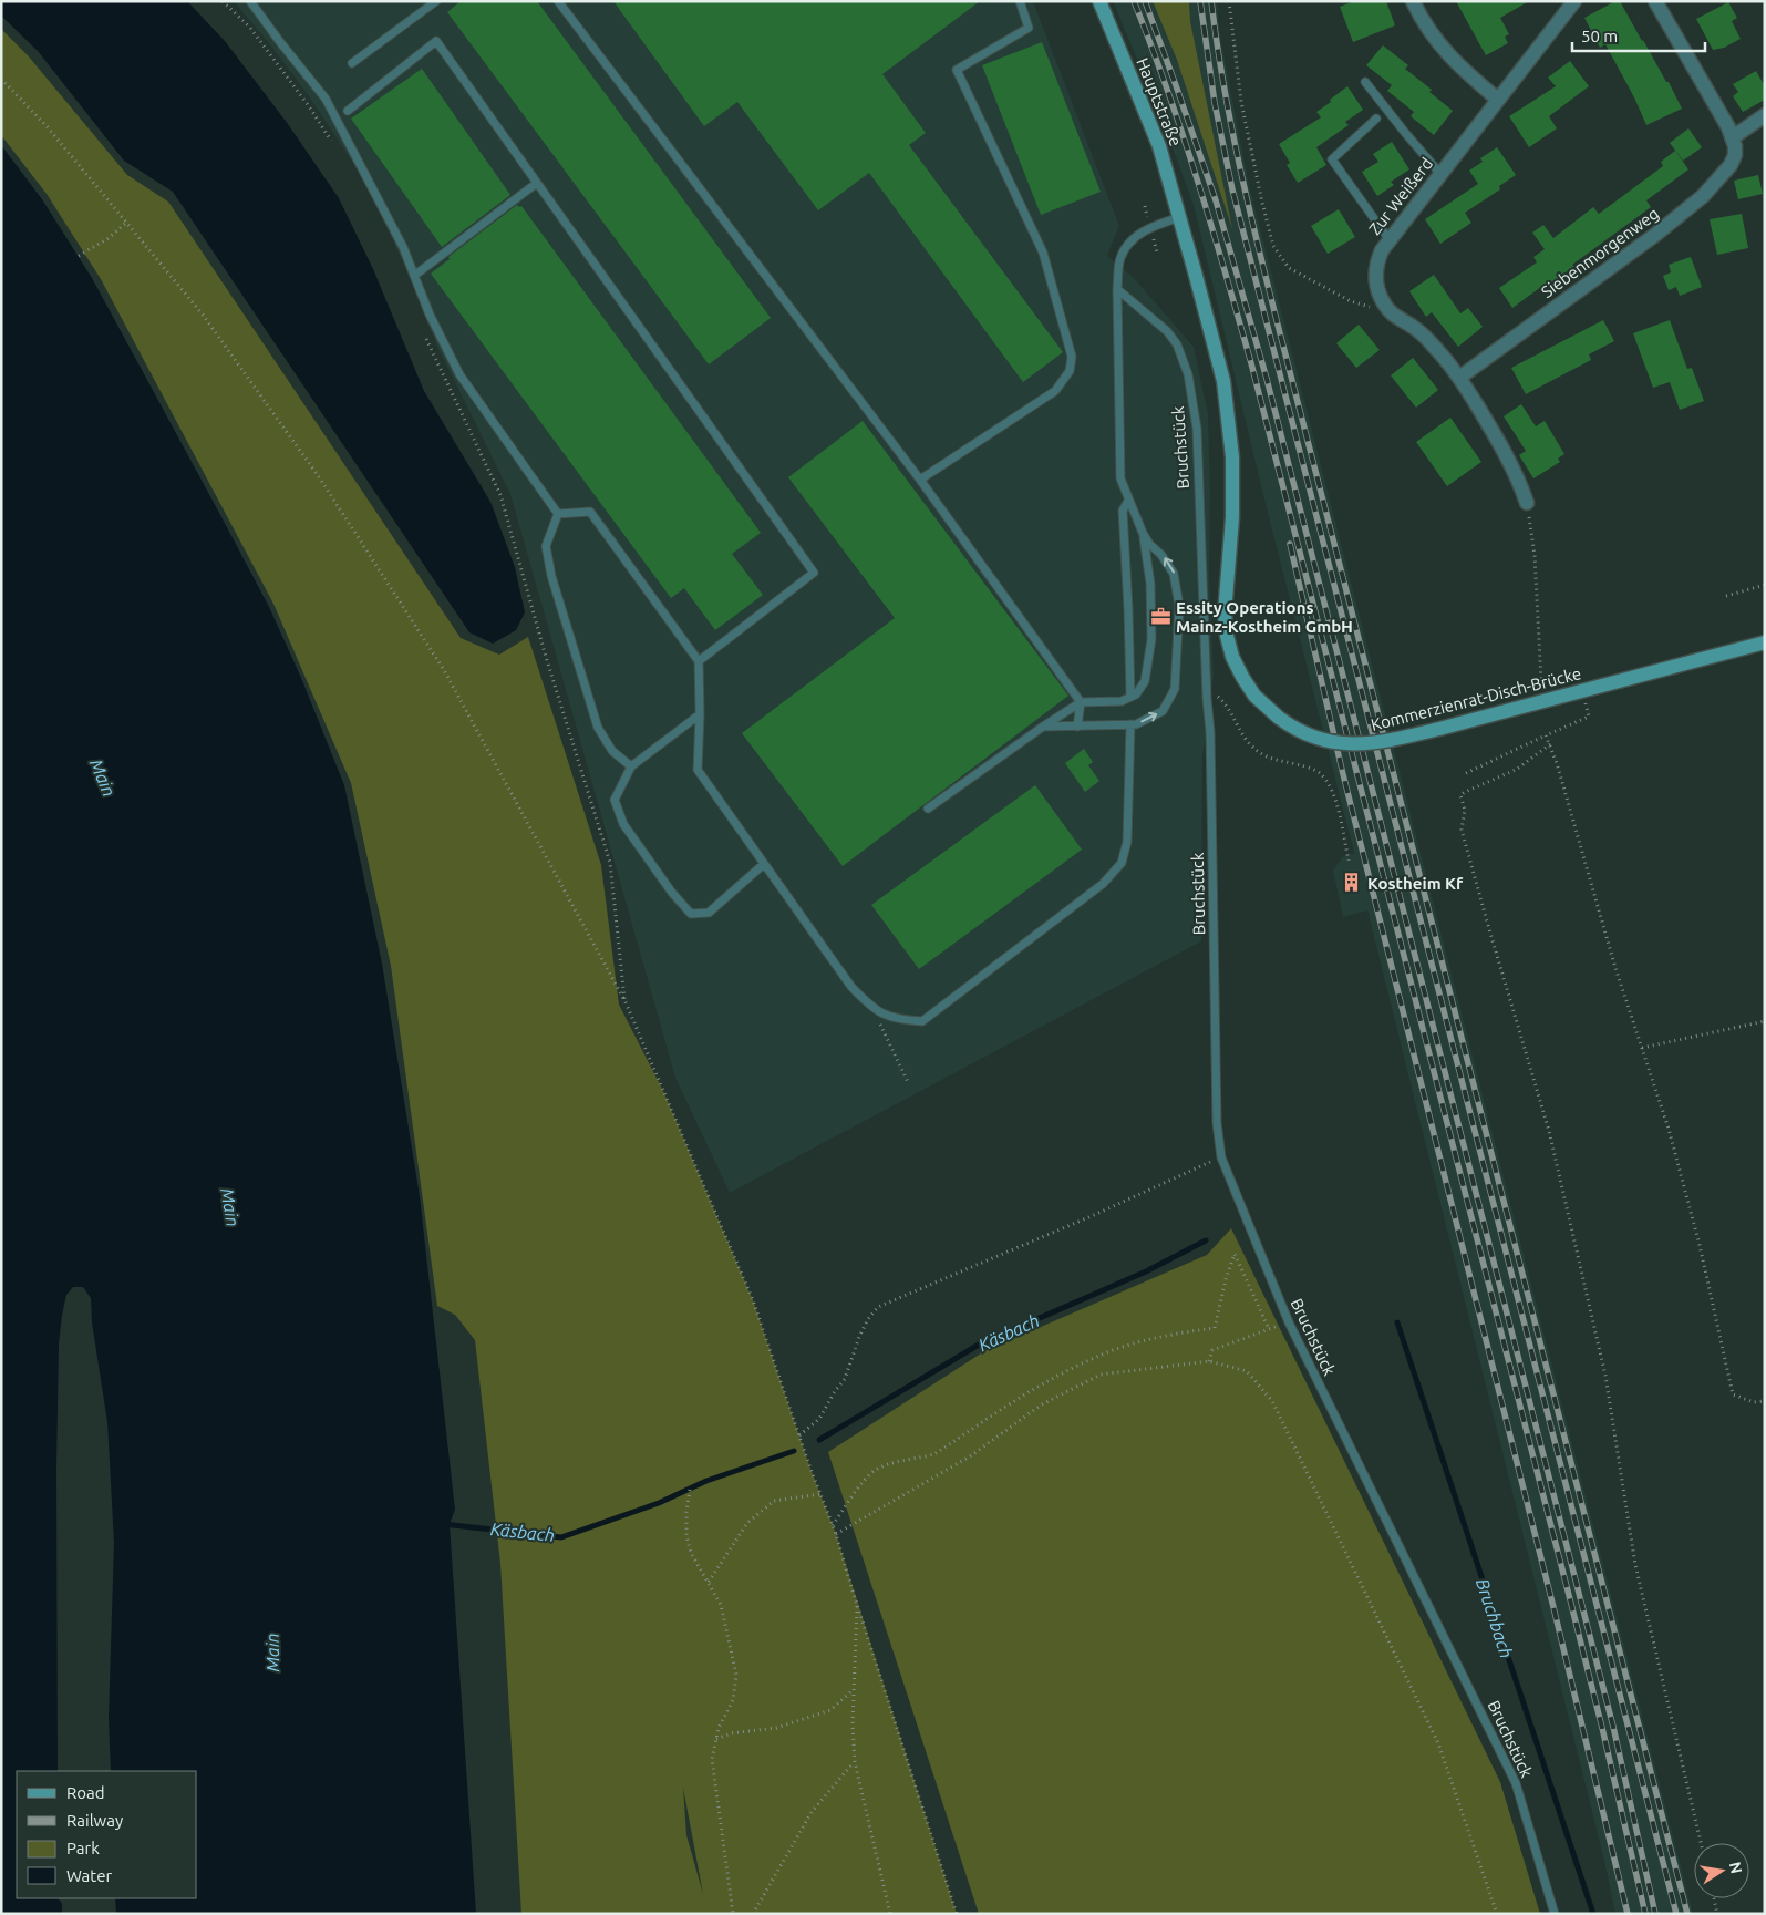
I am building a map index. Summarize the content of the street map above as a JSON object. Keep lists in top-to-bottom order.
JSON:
{
  "streets": {
    "street": [
      "Hauptstraße",
      "Zur Weißerd",
      "Siebenmorgenweg",
      "Kommerzienrat-Disch-Brücke"
    ],
    "lane": ["Bruchstück"]
  },
  "crossings": [
    ["Hauptstraße", "Kommerzienrat-Disch-Brücke"]
  ],
  "water": ["Main", "Käsbach", "Bruchbach"],
  "places": {
    "office": ["Essity Operations Mainz-Kostheim GmbH"],
    "building": ["Kostheim Kf"]
  },
  "legend": [
    "Road",
    "Railway",
    "Park",
    "Water"
  ],
  "scale_bar": "50 m",
  "north": "right"
}
